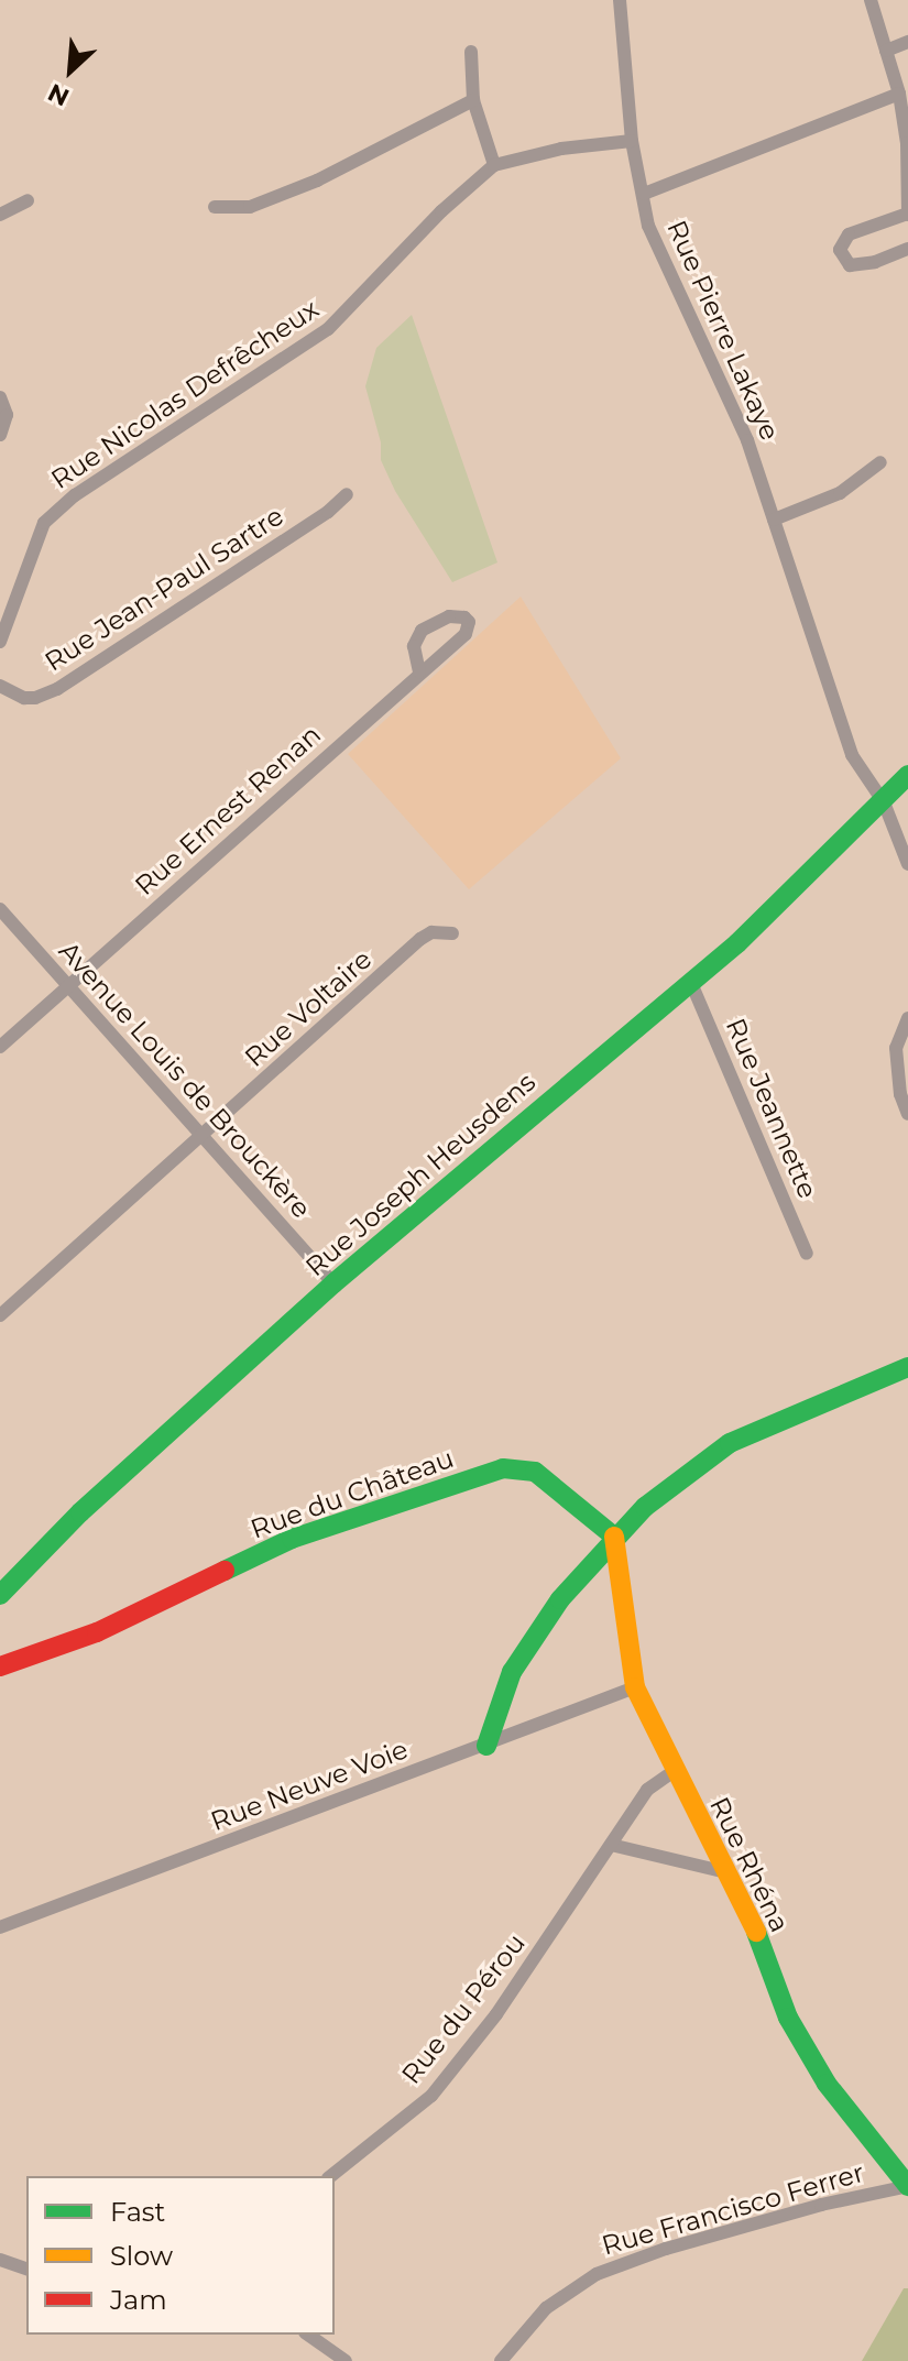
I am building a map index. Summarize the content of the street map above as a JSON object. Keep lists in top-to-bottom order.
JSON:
{
  "streets": {
    "street": [
      "Rue Pierre Lakaye",
      "Rue Nicolas Defrêcheux",
      "Rue Jean-Paul Sartre",
      "Rue Ernest Renan",
      "Rue Voltaire",
      "Avenue Louis de Brouckère",
      "Rue Jeannette",
      "Rue Joseph Heusdens",
      "Rue du Château",
      "Rue Neuve Voie",
      "Rue Rhéna",
      "Rue du Pérou",
      "Rue Francisco Ferrer"
    ]
  },
  "crossings": [
    ["Rue Pierre Lakaye", "Rue Nicolas Defrêcheux"],
    ["Rue Pierre Lakaye", "Rue Joseph Heusdens"],
    ["Rue Ernest Renan", "Avenue Louis de Brouckère"],
    ["Rue Voltaire", "Avenue Louis de Brouckère"],
    ["Avenue Louis de Brouckère", "Rue Joseph Heusdens"],
    ["Rue Jeannette", "Rue Joseph Heusdens"],
    ["Rue du Château", "Rue Rhéna"],
    ["Rue Neuve Voie", "Rue Rhéna"],
    ["Rue Rhéna", "Rue du Pérou"],
    ["Rue Rhéna", "Rue Francisco Ferrer"]
  ],
  "legend": ["Fast", "Slow", "Jam"],
  "north": "bottom left"
}
